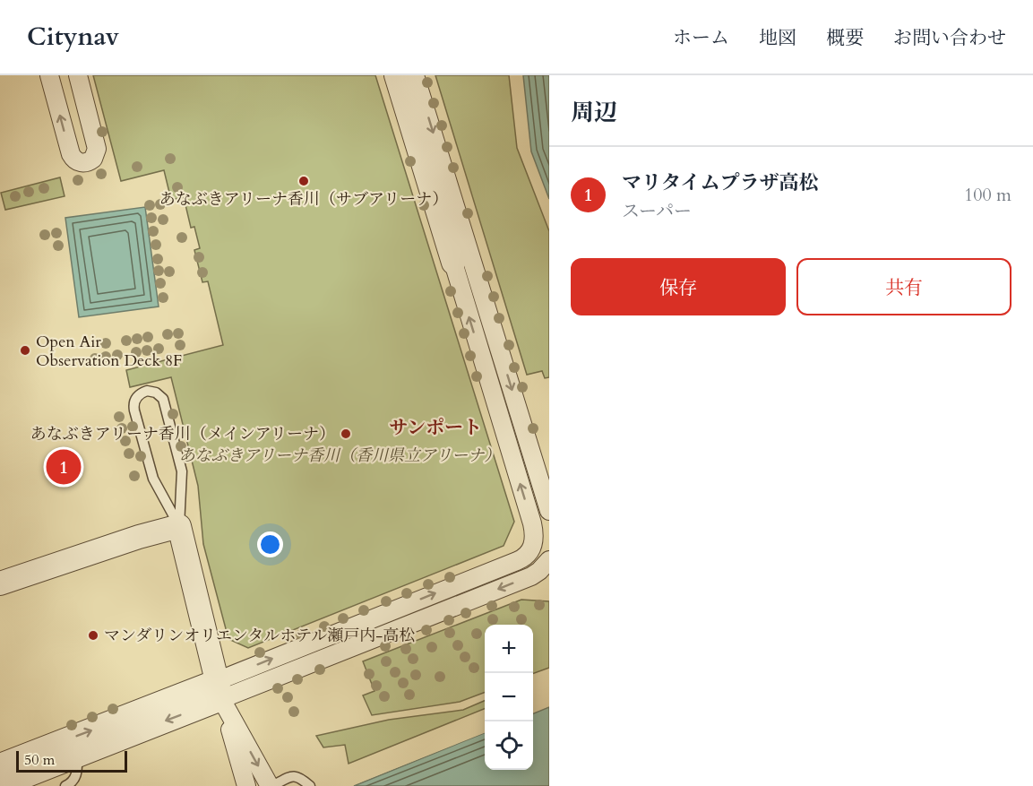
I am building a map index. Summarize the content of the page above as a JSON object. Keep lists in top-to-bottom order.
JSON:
{
  "districts": ["サンポート"],
  "parks": ["あなぶきアリーナ香川（香川県立アリーナ）"],
  "places": [
    "あなぶきアリーナ香川（サブアリーナ）",
    "Open Air Observation Deck 8F",
    "あなぶきアリーナ香川（メインアリーナ）",
    "マンダリンオリエンタルホテル瀬戸内-高松"
  ],
  "scale_bar": "50 m",
  "page": {
    "header": "Citynav",
    "nav": [
      "ホーム",
      "地図",
      "概要",
      "お問い合わせ"
    ],
    "heading": "周辺",
    "list": [
      {
        "mark": "1",
        "name": "マリタイムプラザ高松",
        "note": "スーパー",
        "value": "100 m"
      }
    ],
    "buttons": ["保存", "共有"],
    "pins": "1",
    "map_buttons": ["+", "−"],
    "scale": "50 m"
  }
}
